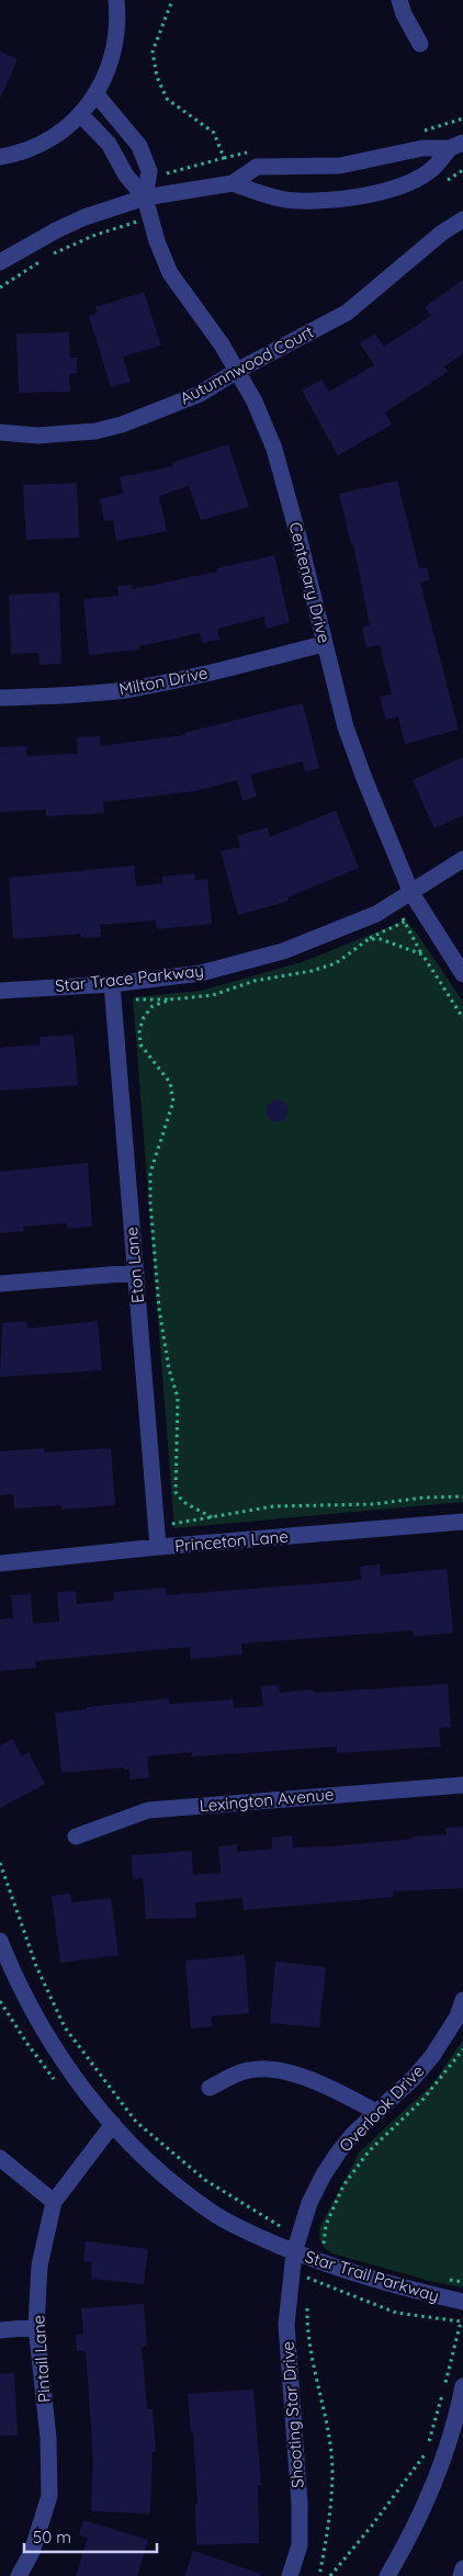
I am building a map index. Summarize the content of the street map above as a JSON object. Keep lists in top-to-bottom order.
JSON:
{
  "streets": {
    "street": [
      "Autumnwood Court",
      "Centenary Drive",
      "Milton Drive",
      "Star Trace Parkway",
      "Eton Lane",
      "Princeton Lane",
      "Lexington Avenue",
      "Overlook Drive",
      "Star Trail Parkway",
      "Pintail Lane",
      "Shooting Star Drive"
    ]
  },
  "crossings": [
    ["Autumnwood Court", "Centenary Drive"],
    ["Centenary Drive", "Milton Drive"],
    ["Centenary Drive", "Star Trace Parkway"],
    ["Star Trace Parkway", "Eton Lane"],
    ["Eton Lane", "Princeton Lane"],
    ["Overlook Drive", "Star Trail Parkway"],
    ["Overlook Drive", "Shooting Star Drive"],
    ["Star Trail Parkway", "Pintail Lane"],
    ["Star Trail Parkway", "Shooting Star Drive"]
  ],
  "scale_bar": "50 m"
}
